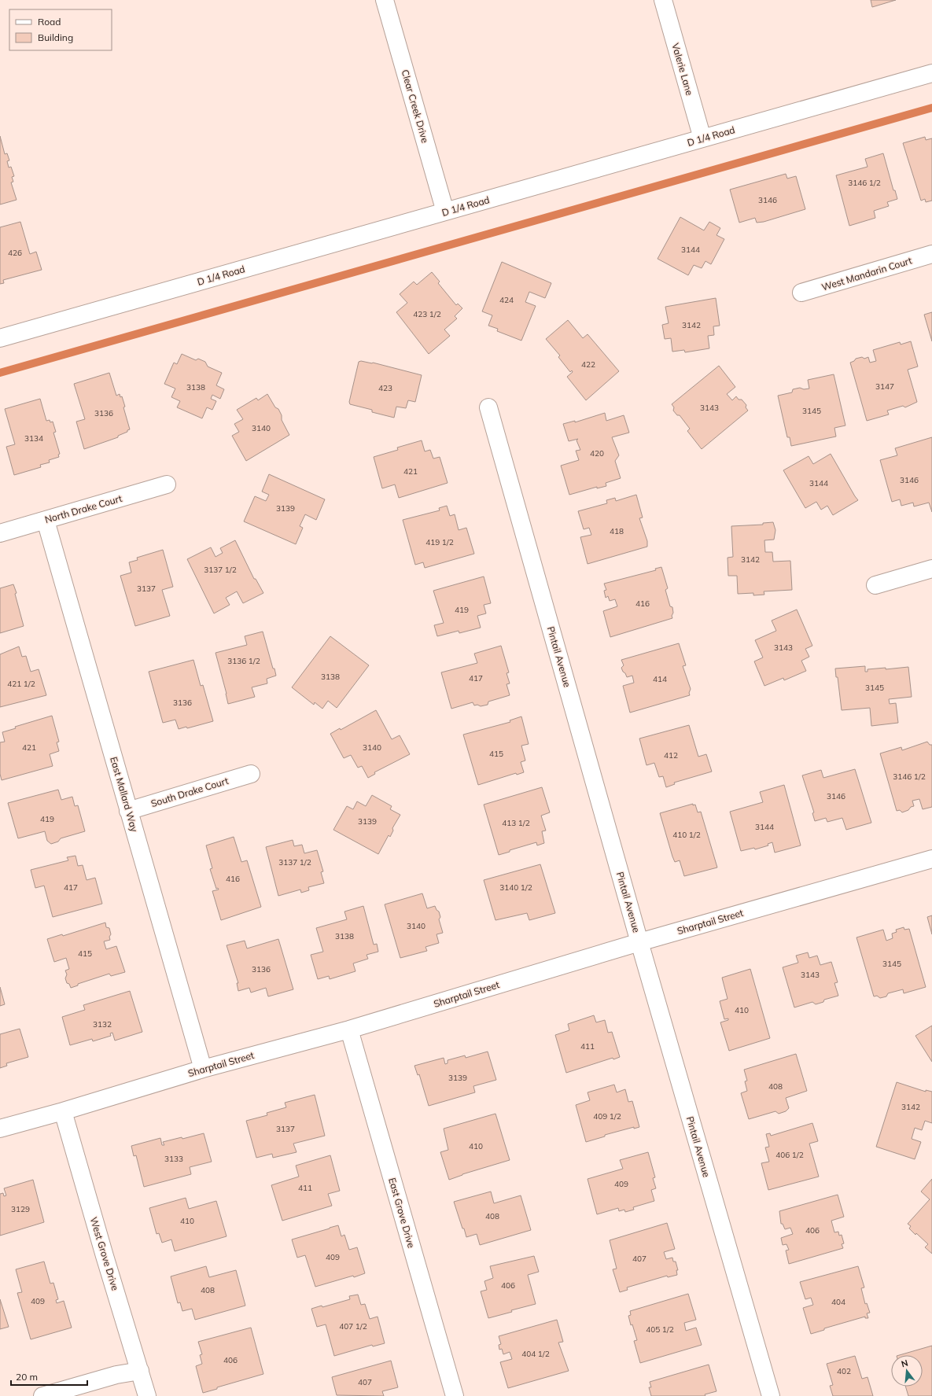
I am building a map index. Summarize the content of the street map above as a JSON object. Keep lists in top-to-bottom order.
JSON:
{
  "streets": {
    "street": [
      "Valerie Lane",
      "Clear Creek Drive",
      "D 1/4 Road",
      "West Mandarin Court",
      "North Drake Court",
      "Pintail Avenue",
      "South Drake Court",
      "East Mallard Way",
      "Sharptail Street",
      "East Grove Drive",
      "West Grove Drive"
    ]
  },
  "crossings": [
    ["Valerie Lane", "D 1/4 Road"],
    ["Clear Creek Drive", "D 1/4 Road"],
    ["North Drake Court", "East Mallard Way"],
    ["Pintail Avenue", "Sharptail Street"],
    ["South Drake Court", "East Mallard Way"],
    ["East Mallard Way", "Sharptail Street"],
    ["Sharptail Street", "East Grove Drive"],
    ["Sharptail Street", "West Grove Drive"]
  ],
  "house_numbers": [
    "3146 1/2",
    "3146",
    "3144",
    "426",
    "424",
    "423 1/2",
    "3142",
    "422",
    "3147",
    "3138",
    "423",
    "3143",
    "3145",
    "3136",
    "3140",
    "3134",
    "420",
    "421",
    "3146",
    "3144",
    "3139",
    "418",
    "419 1/2",
    "3142",
    "3137 1/2",
    "3137",
    "416",
    "419",
    "3143",
    "3136 1/2",
    "3138",
    "417",
    "414",
    "421 1/2",
    "3145",
    "3136",
    "421",
    "3140",
    "415",
    "412",
    "3146 1/2",
    "3146",
    "419",
    "3139",
    "413 1/2",
    "3144",
    "410 1/2",
    "3137 1/2",
    "416",
    "417",
    "3140 1/2",
    "3140",
    "3138",
    "415",
    "3145",
    "3136",
    "3143",
    "410",
    "3132",
    "411",
    "3139",
    "408",
    "3142",
    "409 1/2",
    "3137",
    "410",
    "406 1/2",
    "3133",
    "409",
    "411",
    "3129",
    "408",
    "410",
    "406",
    "409",
    "407",
    "406",
    "408",
    "409",
    "404",
    "407 1/2",
    "405 1/2",
    "404 1/2",
    "406",
    "402",
    "407"
  ],
  "legend": ["Road", "Building"],
  "scale_bar": "20 m",
  "north": "top"
}
